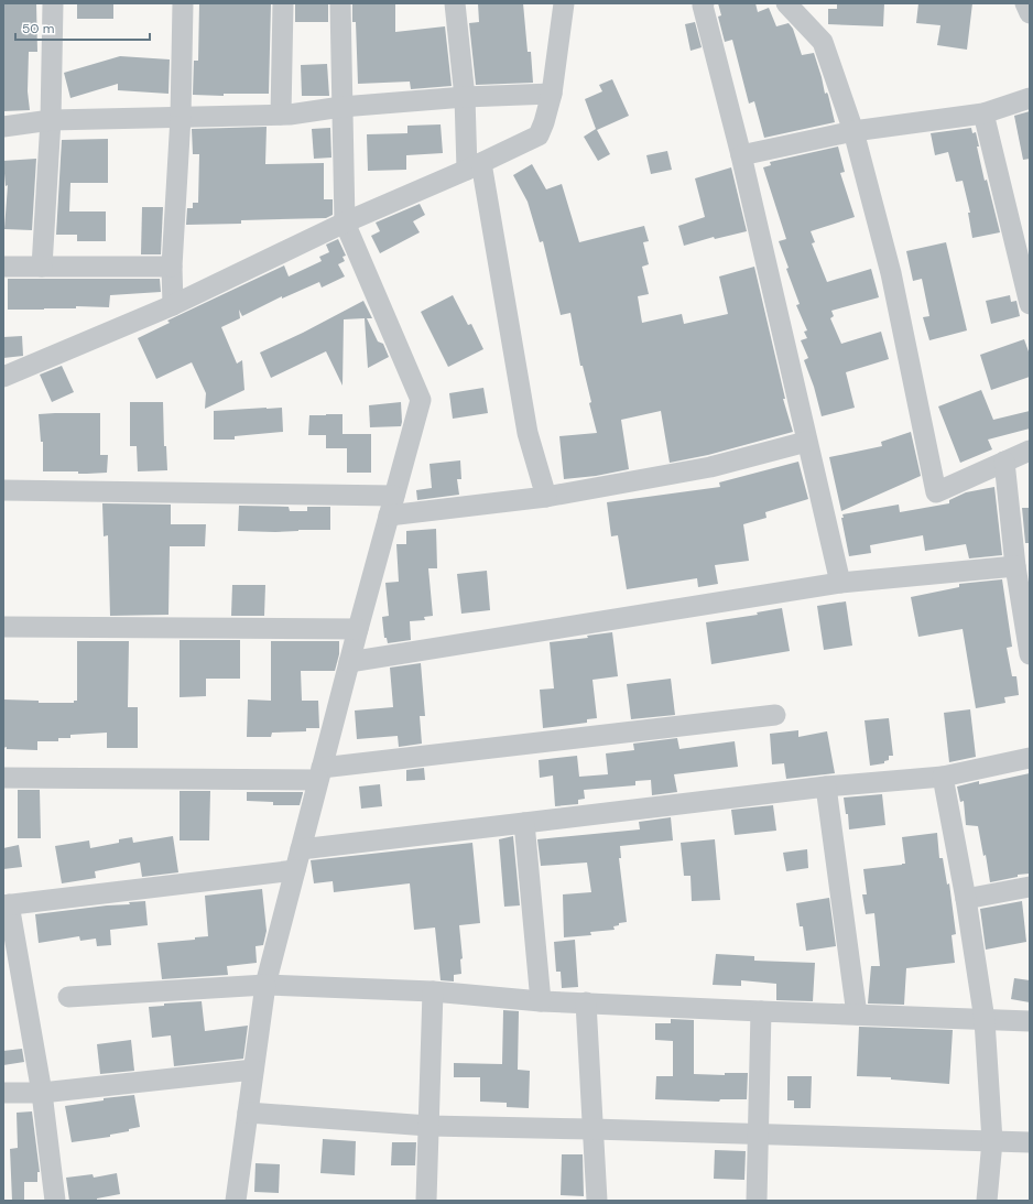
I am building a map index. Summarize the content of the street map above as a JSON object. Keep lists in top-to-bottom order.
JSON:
{
  "scale_bar": "50 m"
}
